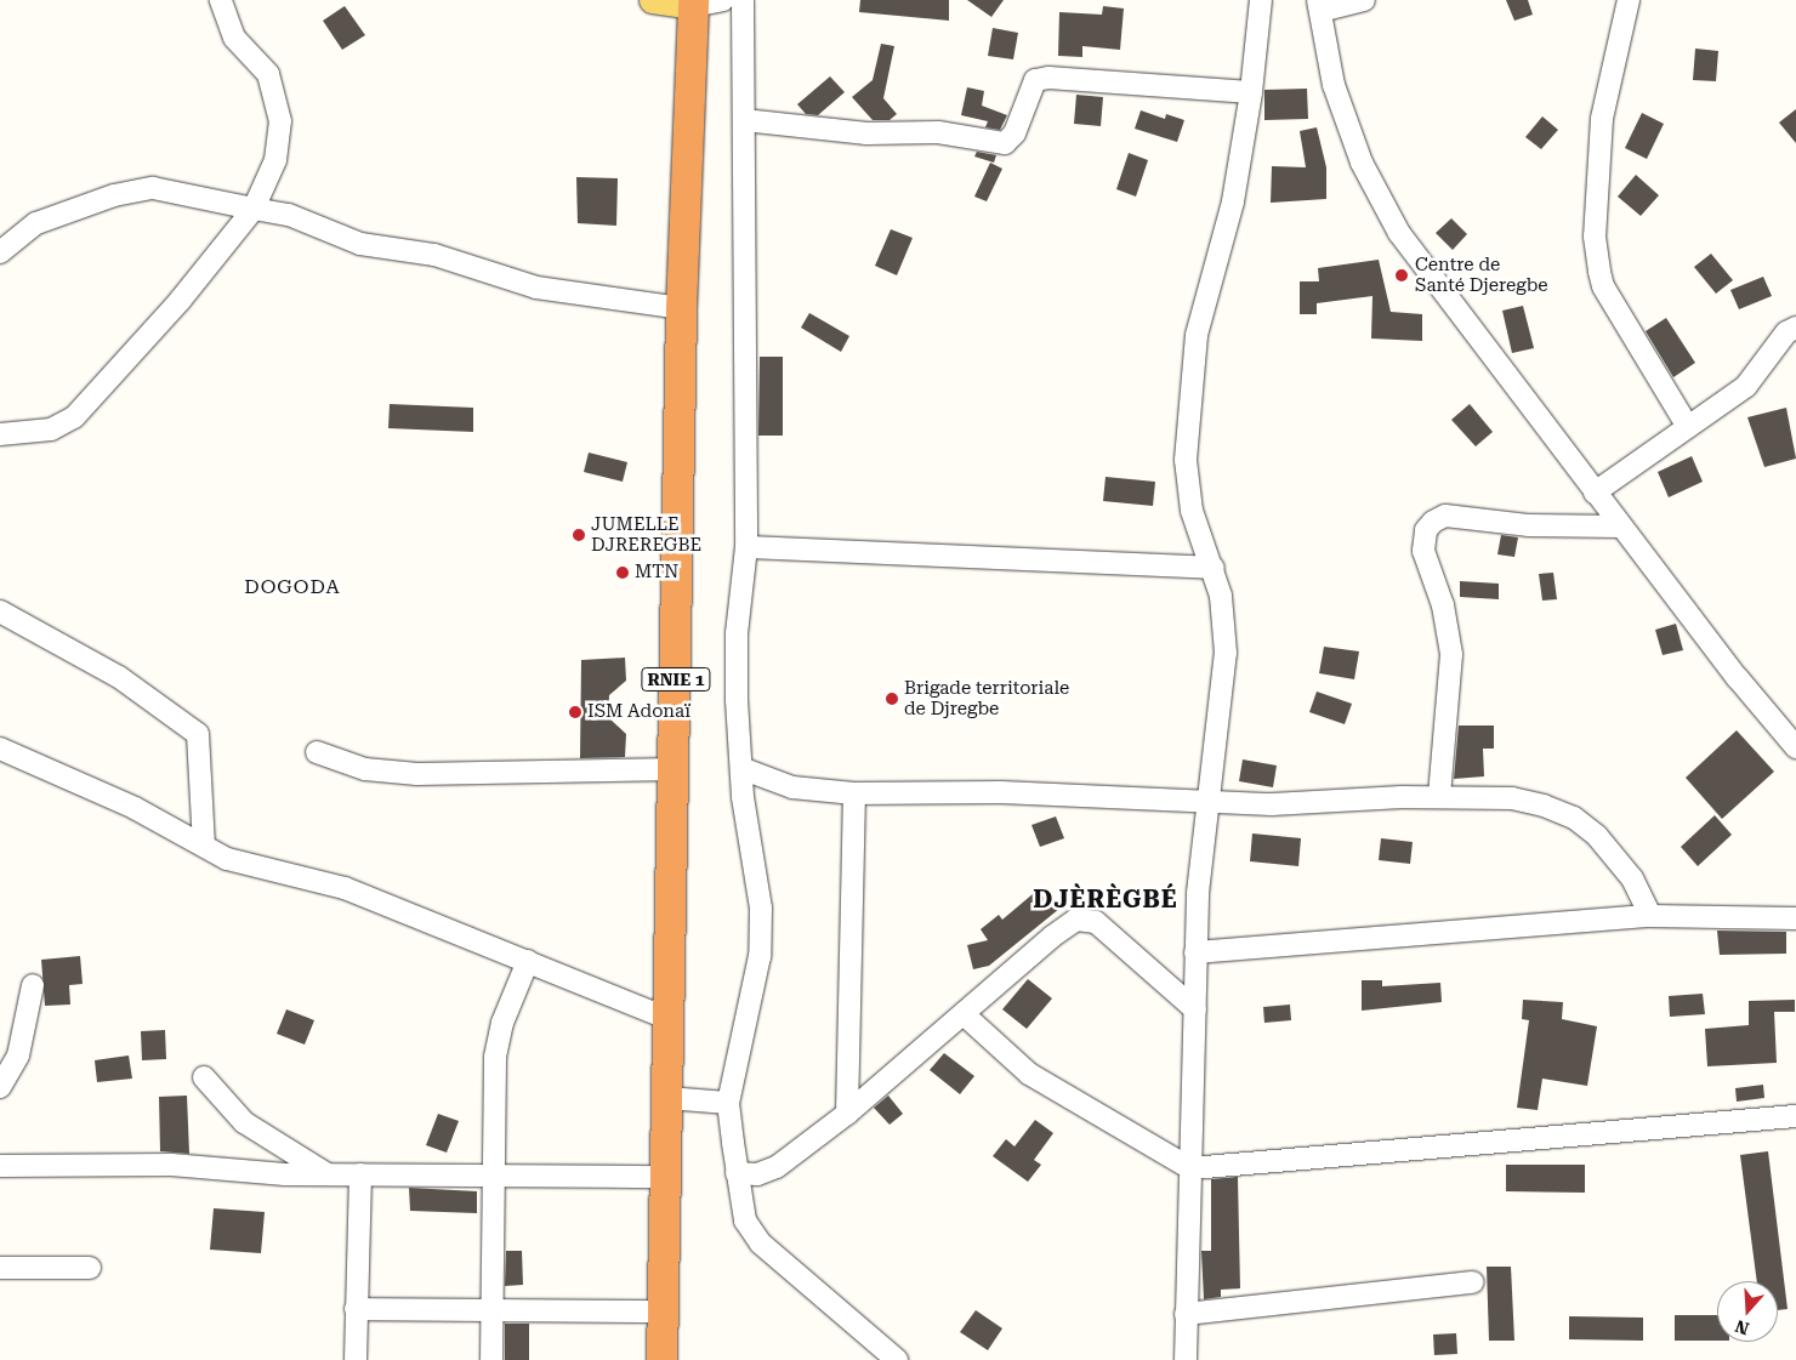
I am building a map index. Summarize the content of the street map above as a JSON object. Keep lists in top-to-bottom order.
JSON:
{
  "streets": {
    "highway": ["RNIE 1"]
  },
  "districts": ["DOGODA", "DJÈRÈGBÉ"],
  "places": [
    "Centre de Santé Djeregbe",
    "JUMELLE DJREREGBE",
    "MTN",
    "Brigade territoriale de Djregbe",
    "ISM Adonaï"
  ],
  "north": "bottom"
}
